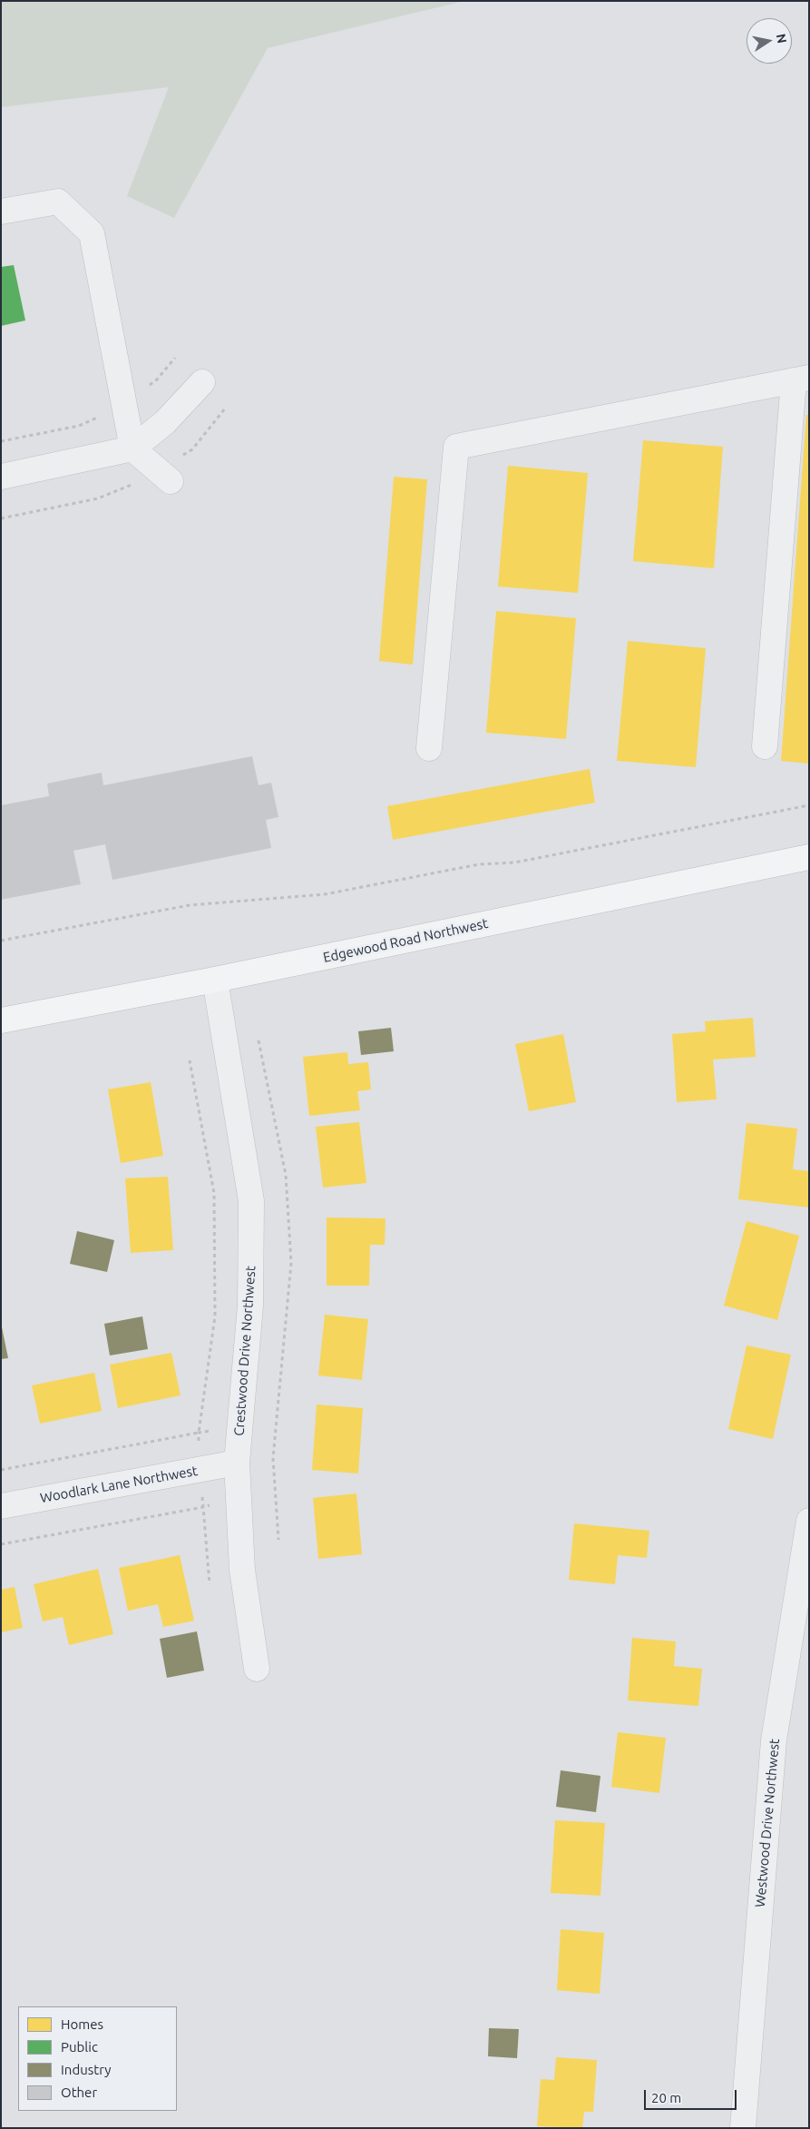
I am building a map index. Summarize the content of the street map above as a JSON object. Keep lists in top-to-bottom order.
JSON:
{
  "streets": {
    "main road": ["Edgewood Road Northwest"],
    "street": ["Crestwood Drive Northwest", "Woodlark Lane Northwest", "Westwood Drive Northwest"]
  },
  "crossings": [
    ["Edgewood Road Northwest", "Crestwood Drive Northwest"],
    ["Crestwood Drive Northwest", "Woodlark Lane Northwest"]
  ],
  "legend": [
    "Homes",
    "Public",
    "Industry",
    "Other"
  ],
  "scale_bar": "20 m",
  "north": "right"
}
